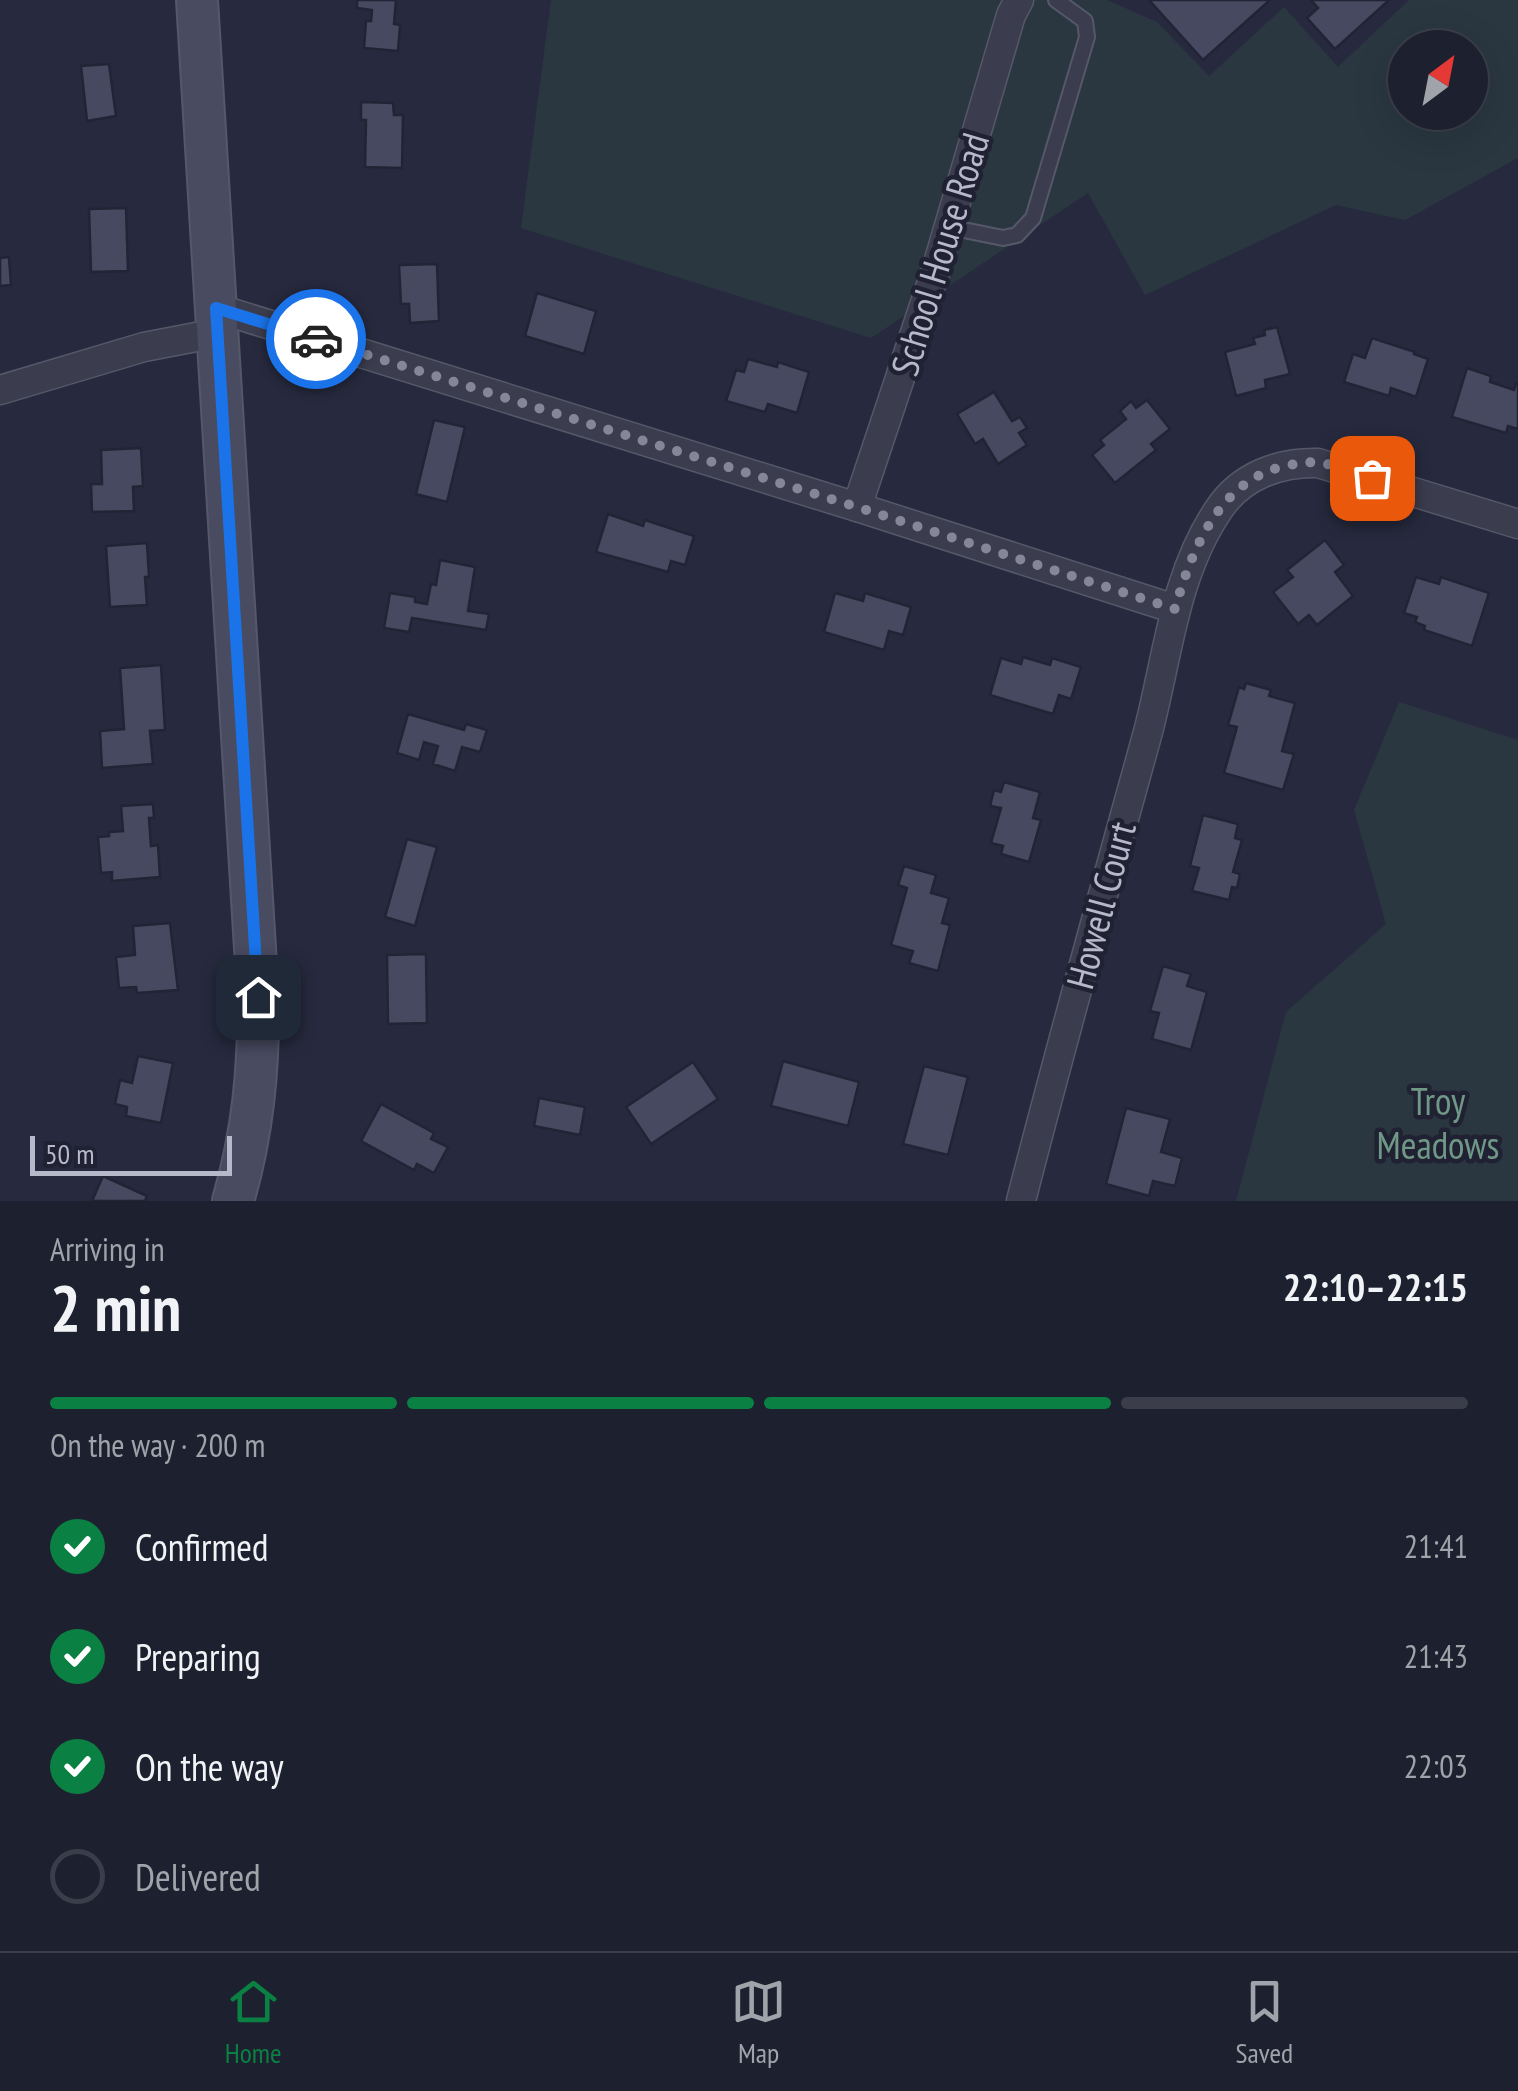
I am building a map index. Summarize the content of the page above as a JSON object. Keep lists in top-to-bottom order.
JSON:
{
  "streets": {
    "street": ["School House Road", "Howell Court"]
  },
  "parks": ["Troy Meadows"],
  "scale_bar": "50 m",
  "north": "top right",
  "page": {
    "scale": "50 m",
    "heading": ["2 min", "Arriving in", "22:10–22:15"],
    "bar": "On the way · 200 m",
    "list": [
      ["Confirmed", "21:41"],
      ["Preparing", "21:43"],
      ["On the way", "22:03"],
      "Delivered"
    ],
    "tabs": ["Home", "Map", "Saved"]
  }
}
